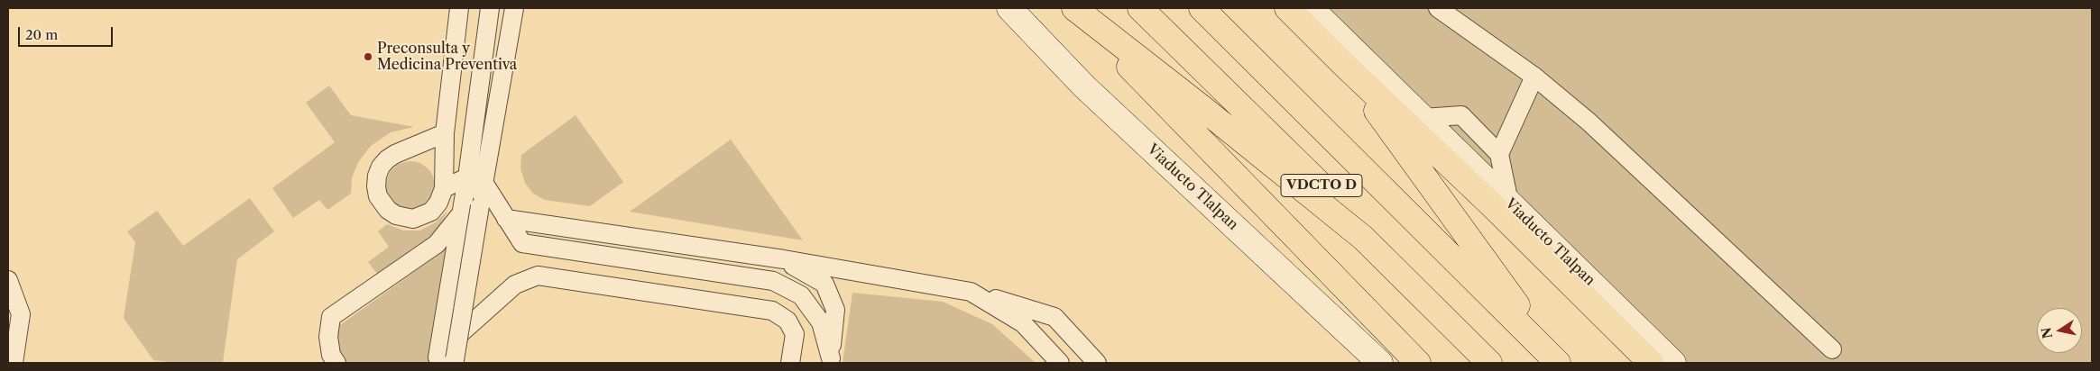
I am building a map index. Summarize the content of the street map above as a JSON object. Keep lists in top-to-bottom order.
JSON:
{
  "streets": {
    "highway": ["VDCTO D"],
    "main road": ["Viaducto Tlalpan"]
  },
  "places": ["Preconsulta y Medicina Preventiva"],
  "scale_bar": "20 m",
  "north": "left"
}
